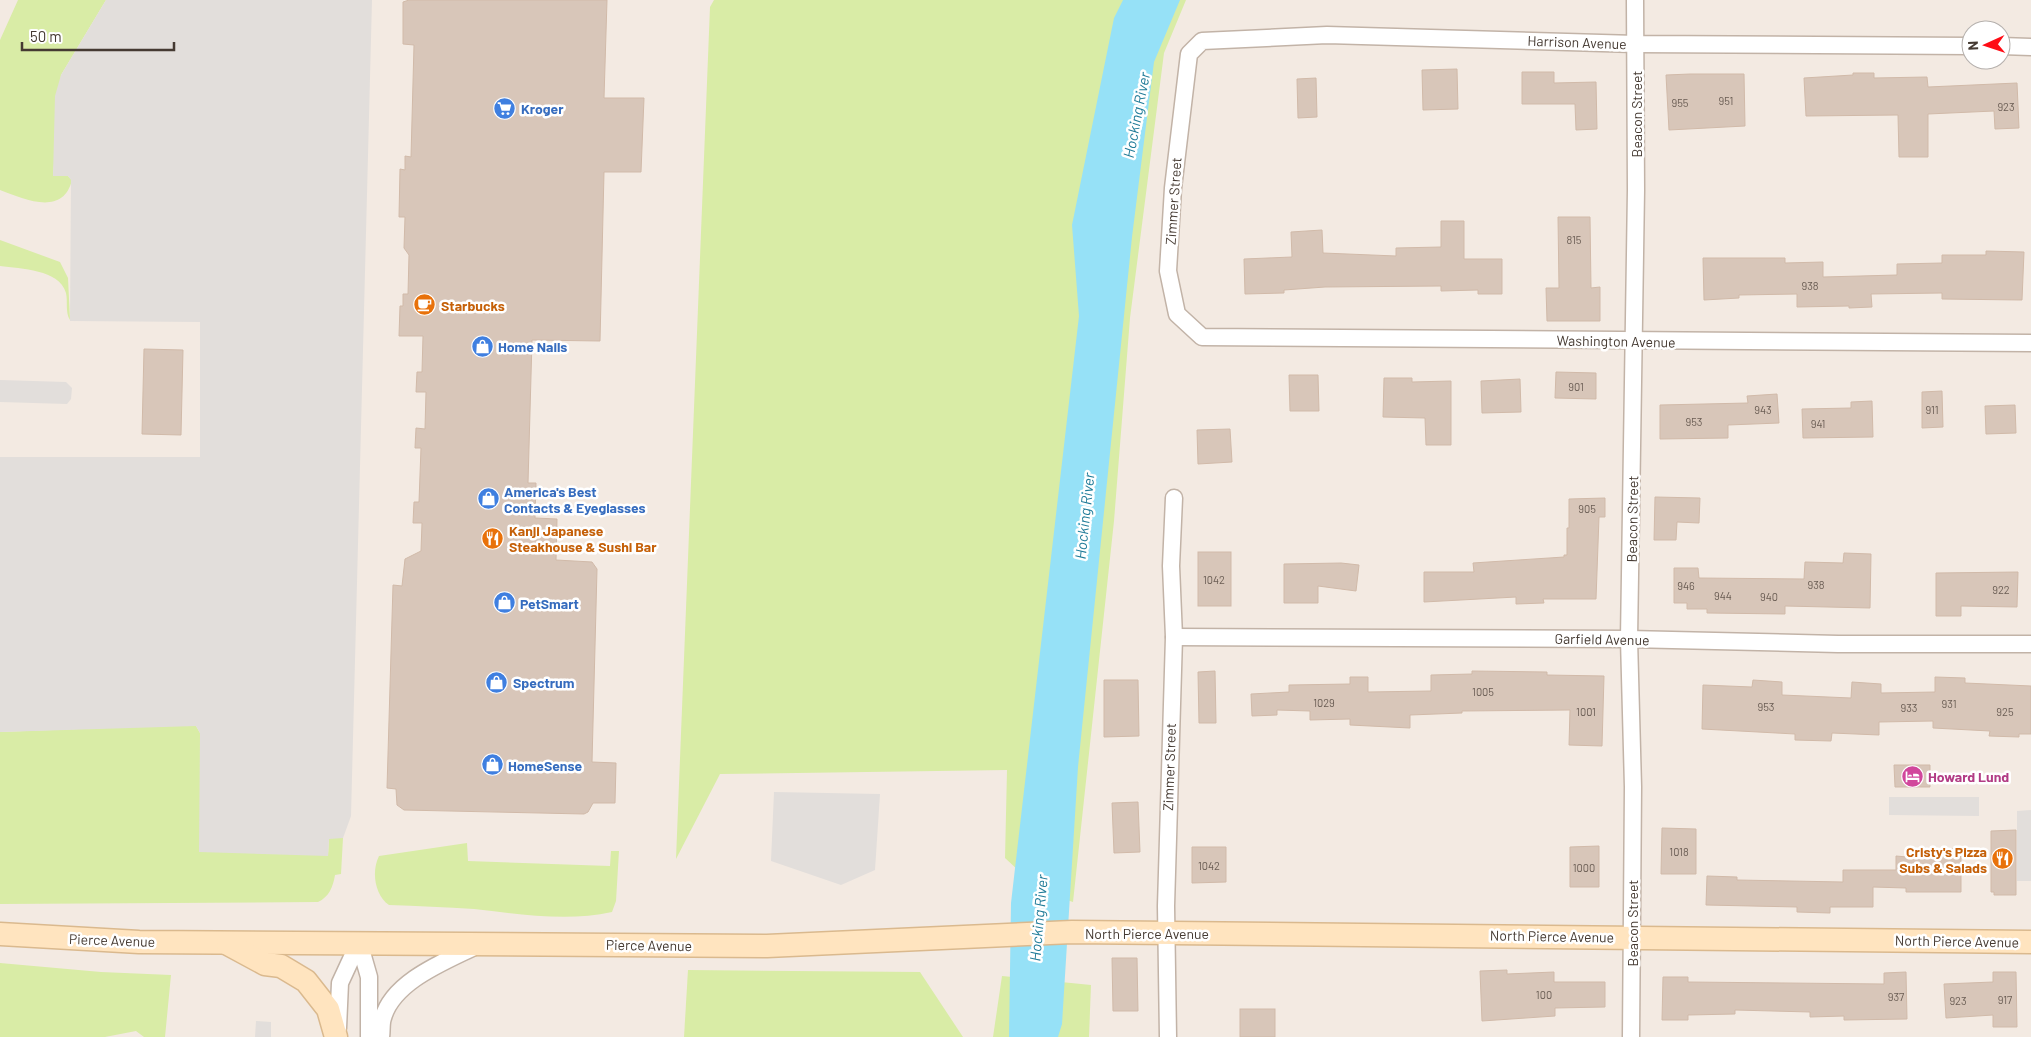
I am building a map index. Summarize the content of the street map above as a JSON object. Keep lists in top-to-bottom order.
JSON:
{
  "streets": {
    "street": [
      "Harrison Avenue",
      "Beacon Street",
      "Zimmer Street",
      "Washington Avenue",
      "Garfield Avenue",
      "North Pierce Avenue",
      "Pierce Avenue"
    ]
  },
  "crossings": [
    ["Harrison Avenue", "Beacon Street"],
    ["Harrison Avenue", "Zimmer Street"],
    ["Beacon Street", "Washington Avenue"],
    ["Beacon Street", "Garfield Avenue"],
    ["Beacon Street", "North Pierce Avenue"],
    ["Zimmer Street", "Washington Avenue"],
    ["Zimmer Street", "Garfield Avenue"],
    ["Zimmer Street", "North Pierce Avenue"],
    ["North Pierce Avenue", "Pierce Avenue"]
  ],
  "water": ["Hocking River"],
  "places": {
    "supermarket": ["Kroger"],
    "cafe": ["Starbucks"],
    "shop": [
      "Home Nails",
      "America's Best Contacts & Eyeglasses",
      "PetSmart",
      "Spectrum",
      "HomeSense"
    ],
    "restaurant": ["Kanji Japanese Steakhouse & Sushi Bar", "Cristy's Pizza Subs & Salads"],
    "hotel": ["Howard Lund"]
  },
  "house_numbers": [
    "951",
    "955",
    "923",
    "815",
    "938",
    "901",
    "943",
    "911",
    "953",
    "941",
    "905",
    "1042",
    "938",
    "946",
    "922",
    "944",
    "940",
    "1005",
    "1029",
    "931",
    "953",
    "933",
    "1001",
    "925",
    "1018",
    "1042",
    "1000",
    "100",
    "937",
    "917",
    "923"
  ],
  "scale_bar": "50 m",
  "north": "left"
}
